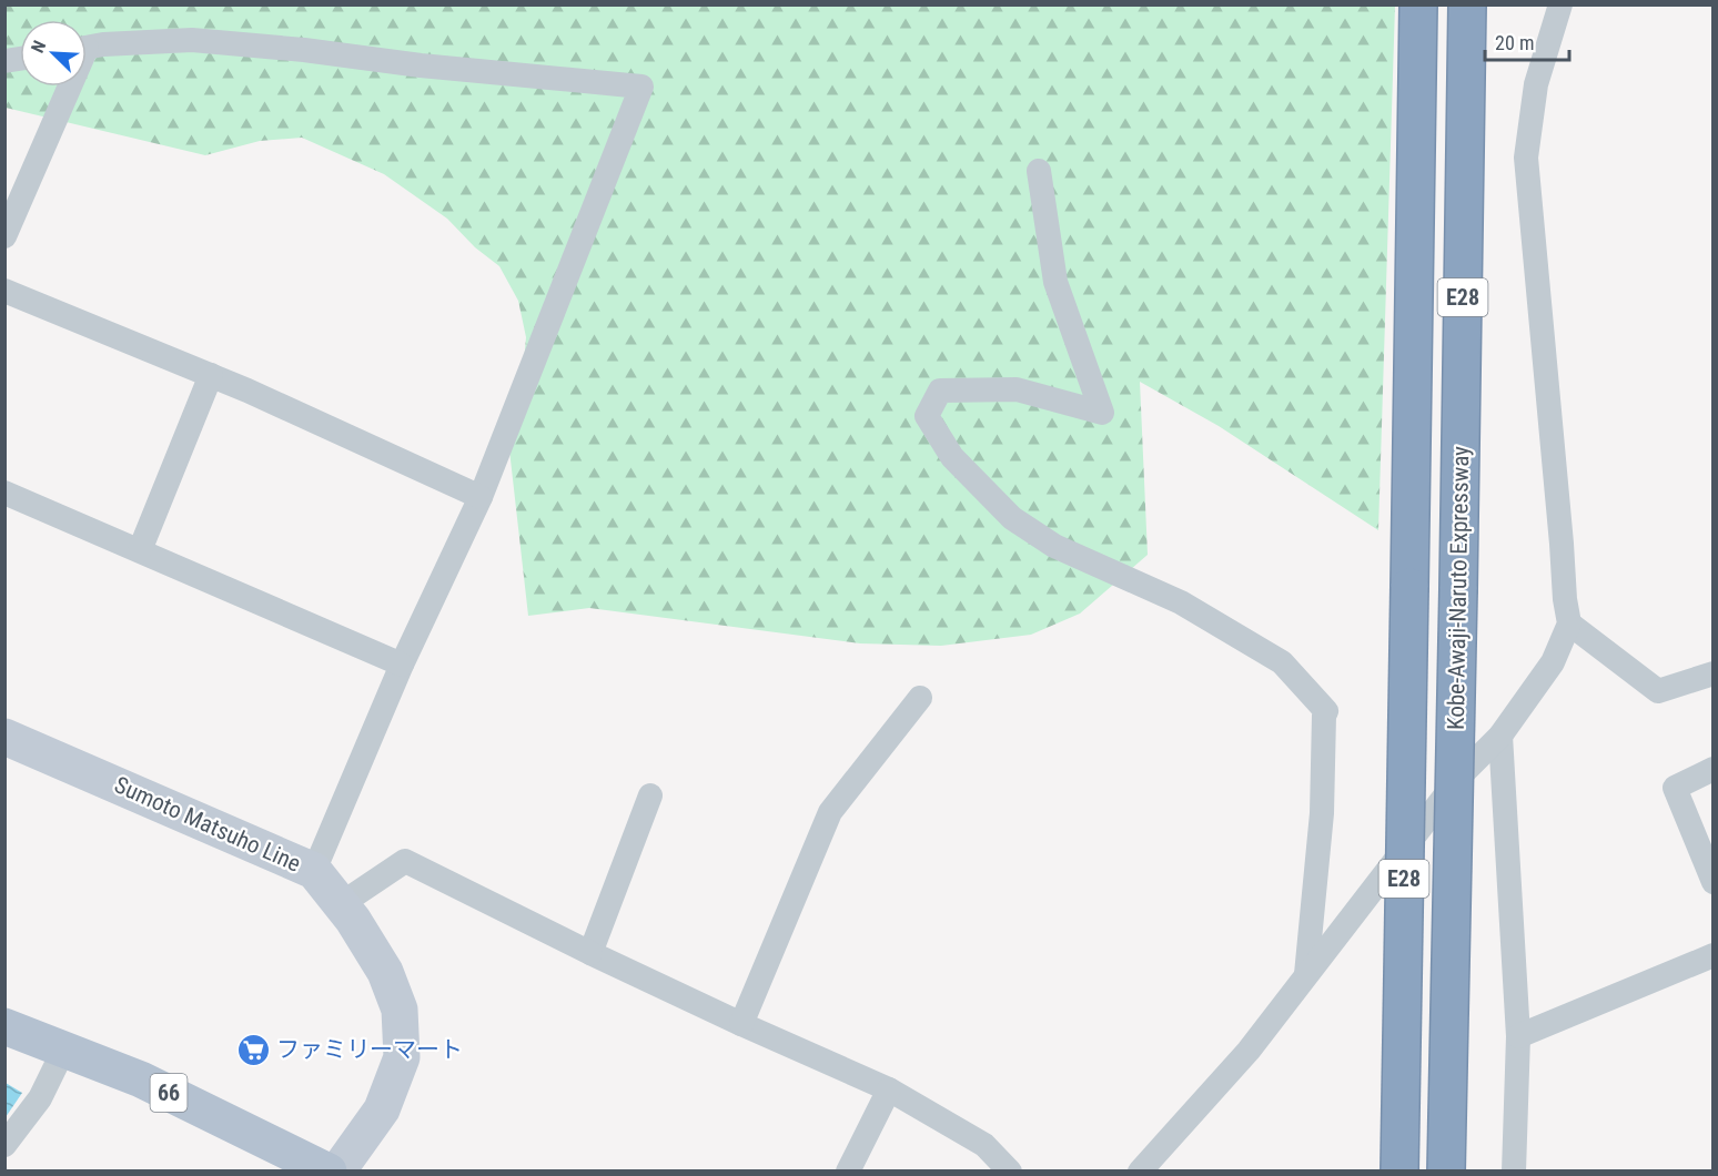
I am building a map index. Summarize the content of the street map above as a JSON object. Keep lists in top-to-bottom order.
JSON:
{
  "streets": {
    "highway": ["E28", "Kobe-Awaji-Naruto Expressway"],
    "main road": ["Sumoto Matsuho Line", "66"]
  },
  "places": {
    "supermarket": ["ファミリーマート"]
  },
  "scale_bar": "20 m",
  "north": "top left"
}
